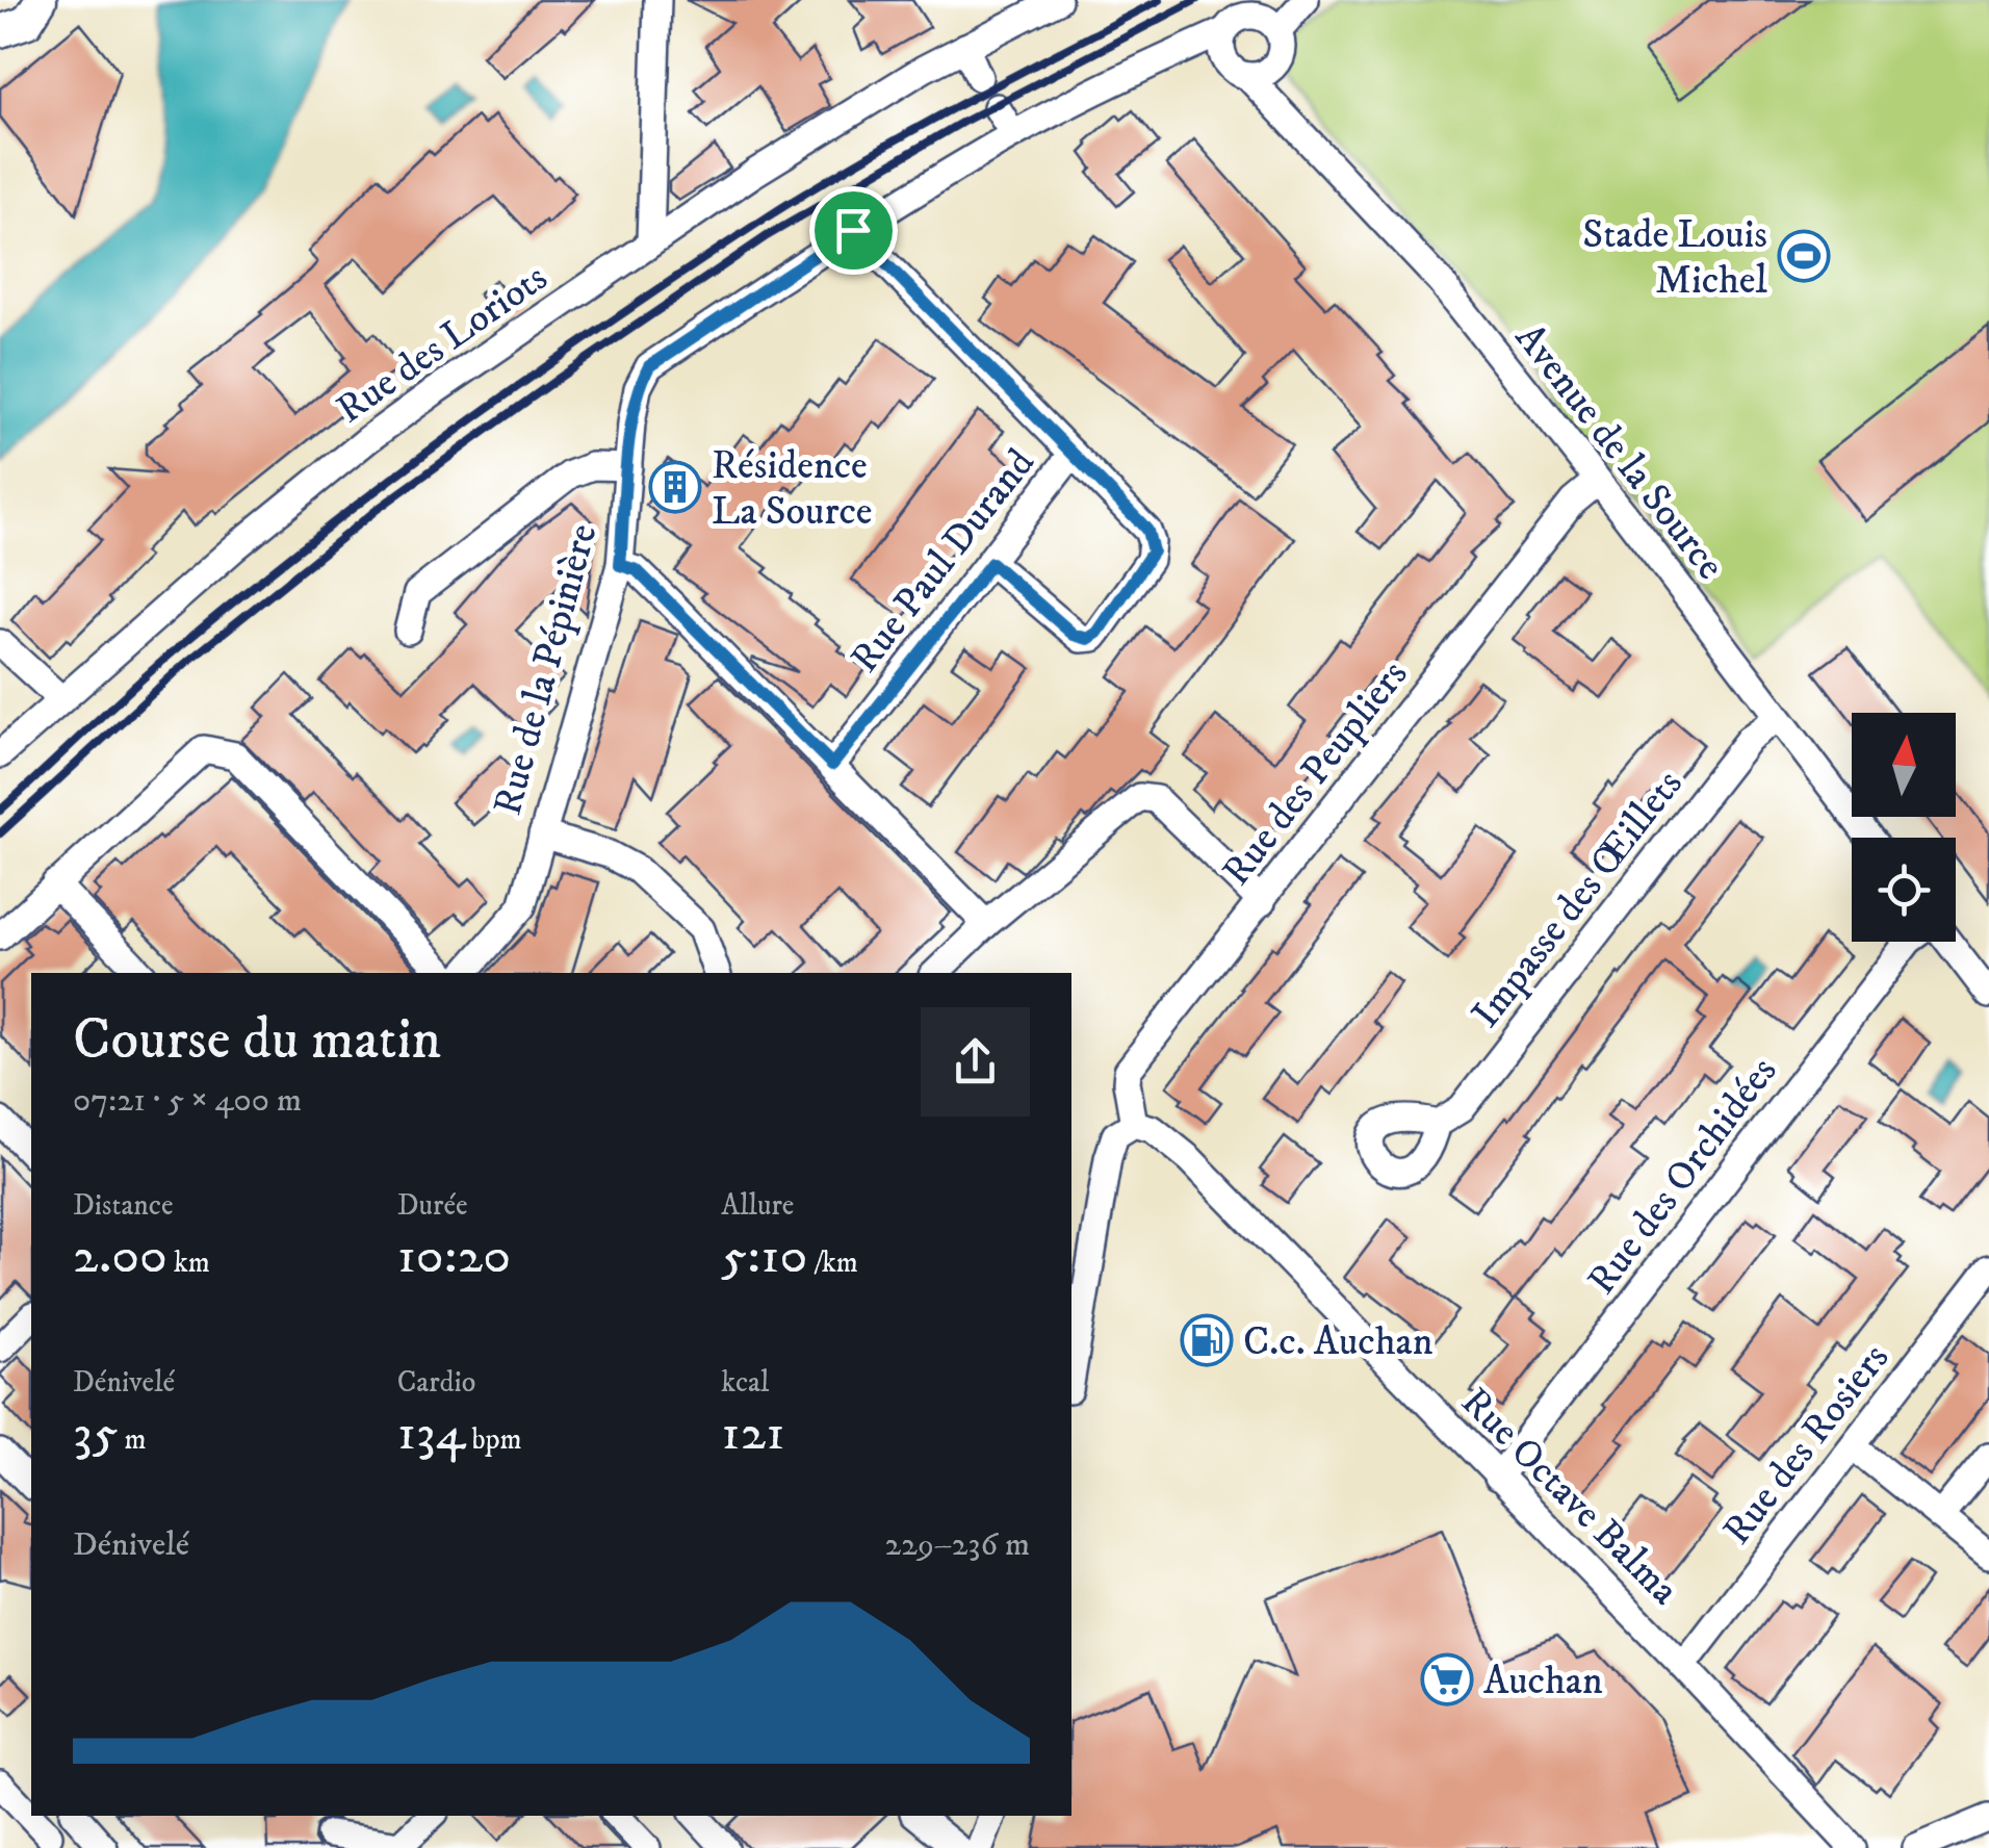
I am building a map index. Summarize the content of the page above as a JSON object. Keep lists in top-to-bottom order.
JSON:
{
  "streets": {
    "street": [
      "Rue des Loriots",
      "Avenue de la Source",
      "Rue Paul Durand",
      "Rue de la Pépinière",
      "Rue des Peupliers",
      "Impasse des Œillets",
      "Rue des Orchidées",
      "Rue des Rosiers",
      "Rue Octave Balma"
    ]
  },
  "crossings": [
    ["Avenue de la Source", "Rue des Peupliers"],
    ["Avenue de la Source", "Impasse des Œillets"],
    ["Rue Paul Durand", "Rue de la Pépinière"],
    ["Rue des Peupliers", "Rue Octave Balma"],
    ["Rue des Orchidées", "Rue Octave Balma"],
    ["Rue des Rosiers", "Rue Octave Balma"]
  ],
  "places": {
    "sports": ["Stade Louis Michel"],
    "building": ["Résidence La Source"],
    "fuel station": ["C.c. Auchan"],
    "supermarket": ["Auchan"]
  },
  "north": "top",
  "page": {
    "heading": ["Course du matin", "07:21 · 5 × 400 m"],
    "stats": [
      ["Distance", "2.00 km"],
      ["Durée", "10:20"],
      ["Allure", "5:10 /km"],
      ["Dénivelé", "35 m"],
      ["Cardio", "134 bpm"],
      ["kcal", "121"]
    ],
    "chart": ["Dénivelé", "229–236 m"]
  }
}
